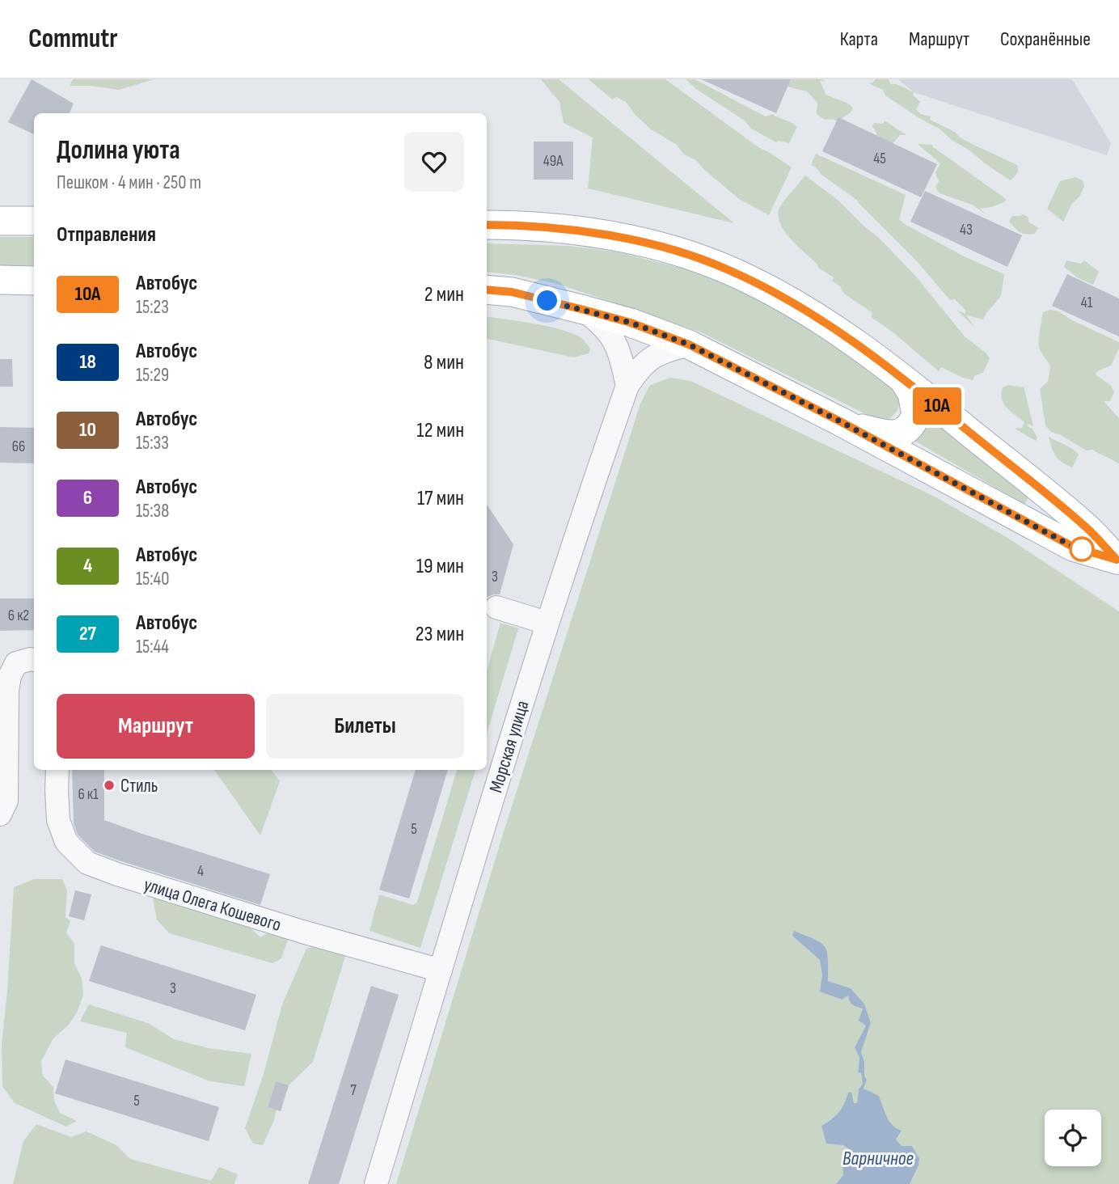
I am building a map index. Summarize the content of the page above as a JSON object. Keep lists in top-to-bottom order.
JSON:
{
  "streets": {
    "street": ["Морская улица", "улица Олега Кошевого"]
  },
  "crossings": [
    ["Морская улица", "улица Олега Кошевого"]
  ],
  "water": ["Варничное"],
  "places": ["Стиль"],
  "lines": ["bus line 10А"],
  "house_numbers": [
    "45",
    "49А",
    "43",
    "41",
    "66",
    "3",
    "6 к2",
    "6 к1",
    "5",
    "4",
    "3",
    "7",
    "5"
  ],
  "page": {
    "header": "Commutr",
    "nav": ["Карта", "Маршрут", "Сохранённые"],
    "on_map": "10А",
    "heading": [
      ["Долина уюта", "Пешком · 4 мин · 250 m"],
      "Отправления"
    ],
    "list": [
      {
        "mark": "10А",
        "name": "Автобус",
        "note": "15:23",
        "value": "2 мин"
      },
      {
        "mark": "18",
        "name": "Автобус",
        "note": "15:29",
        "value": "8 мин"
      },
      {
        "mark": "10",
        "name": "Автобус",
        "note": "15:33",
        "value": "12 мин"
      },
      {
        "mark": "6",
        "name": "Автобус",
        "note": "15:38",
        "value": "17 мин"
      },
      {
        "mark": "4",
        "name": "Автобус",
        "note": "15:40",
        "value": "19 мин"
      },
      {
        "mark": "27",
        "name": "Автобус",
        "note": "15:44",
        "value": "23 мин"
      }
    ],
    "buttons": ["Маршрут", "Билеты"]
  }
}
